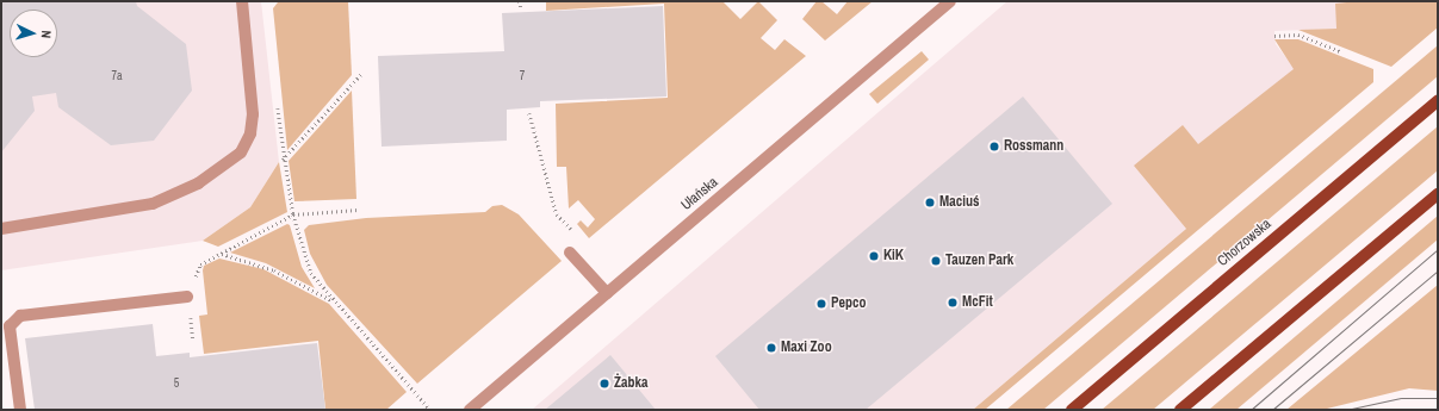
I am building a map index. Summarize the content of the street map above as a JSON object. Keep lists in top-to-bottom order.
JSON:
{
  "streets": {
    "main road": ["Chorzowska"],
    "street": ["Ułańska"]
  },
  "places": [
    "Rossmann",
    "Maciuś",
    "KiK",
    "Tauzen Park",
    "McFit",
    "Pepco",
    "Maxi Zoo",
    "Żabka"
  ],
  "house_numbers": ["7a", "7", "5"],
  "north": "right"
}
